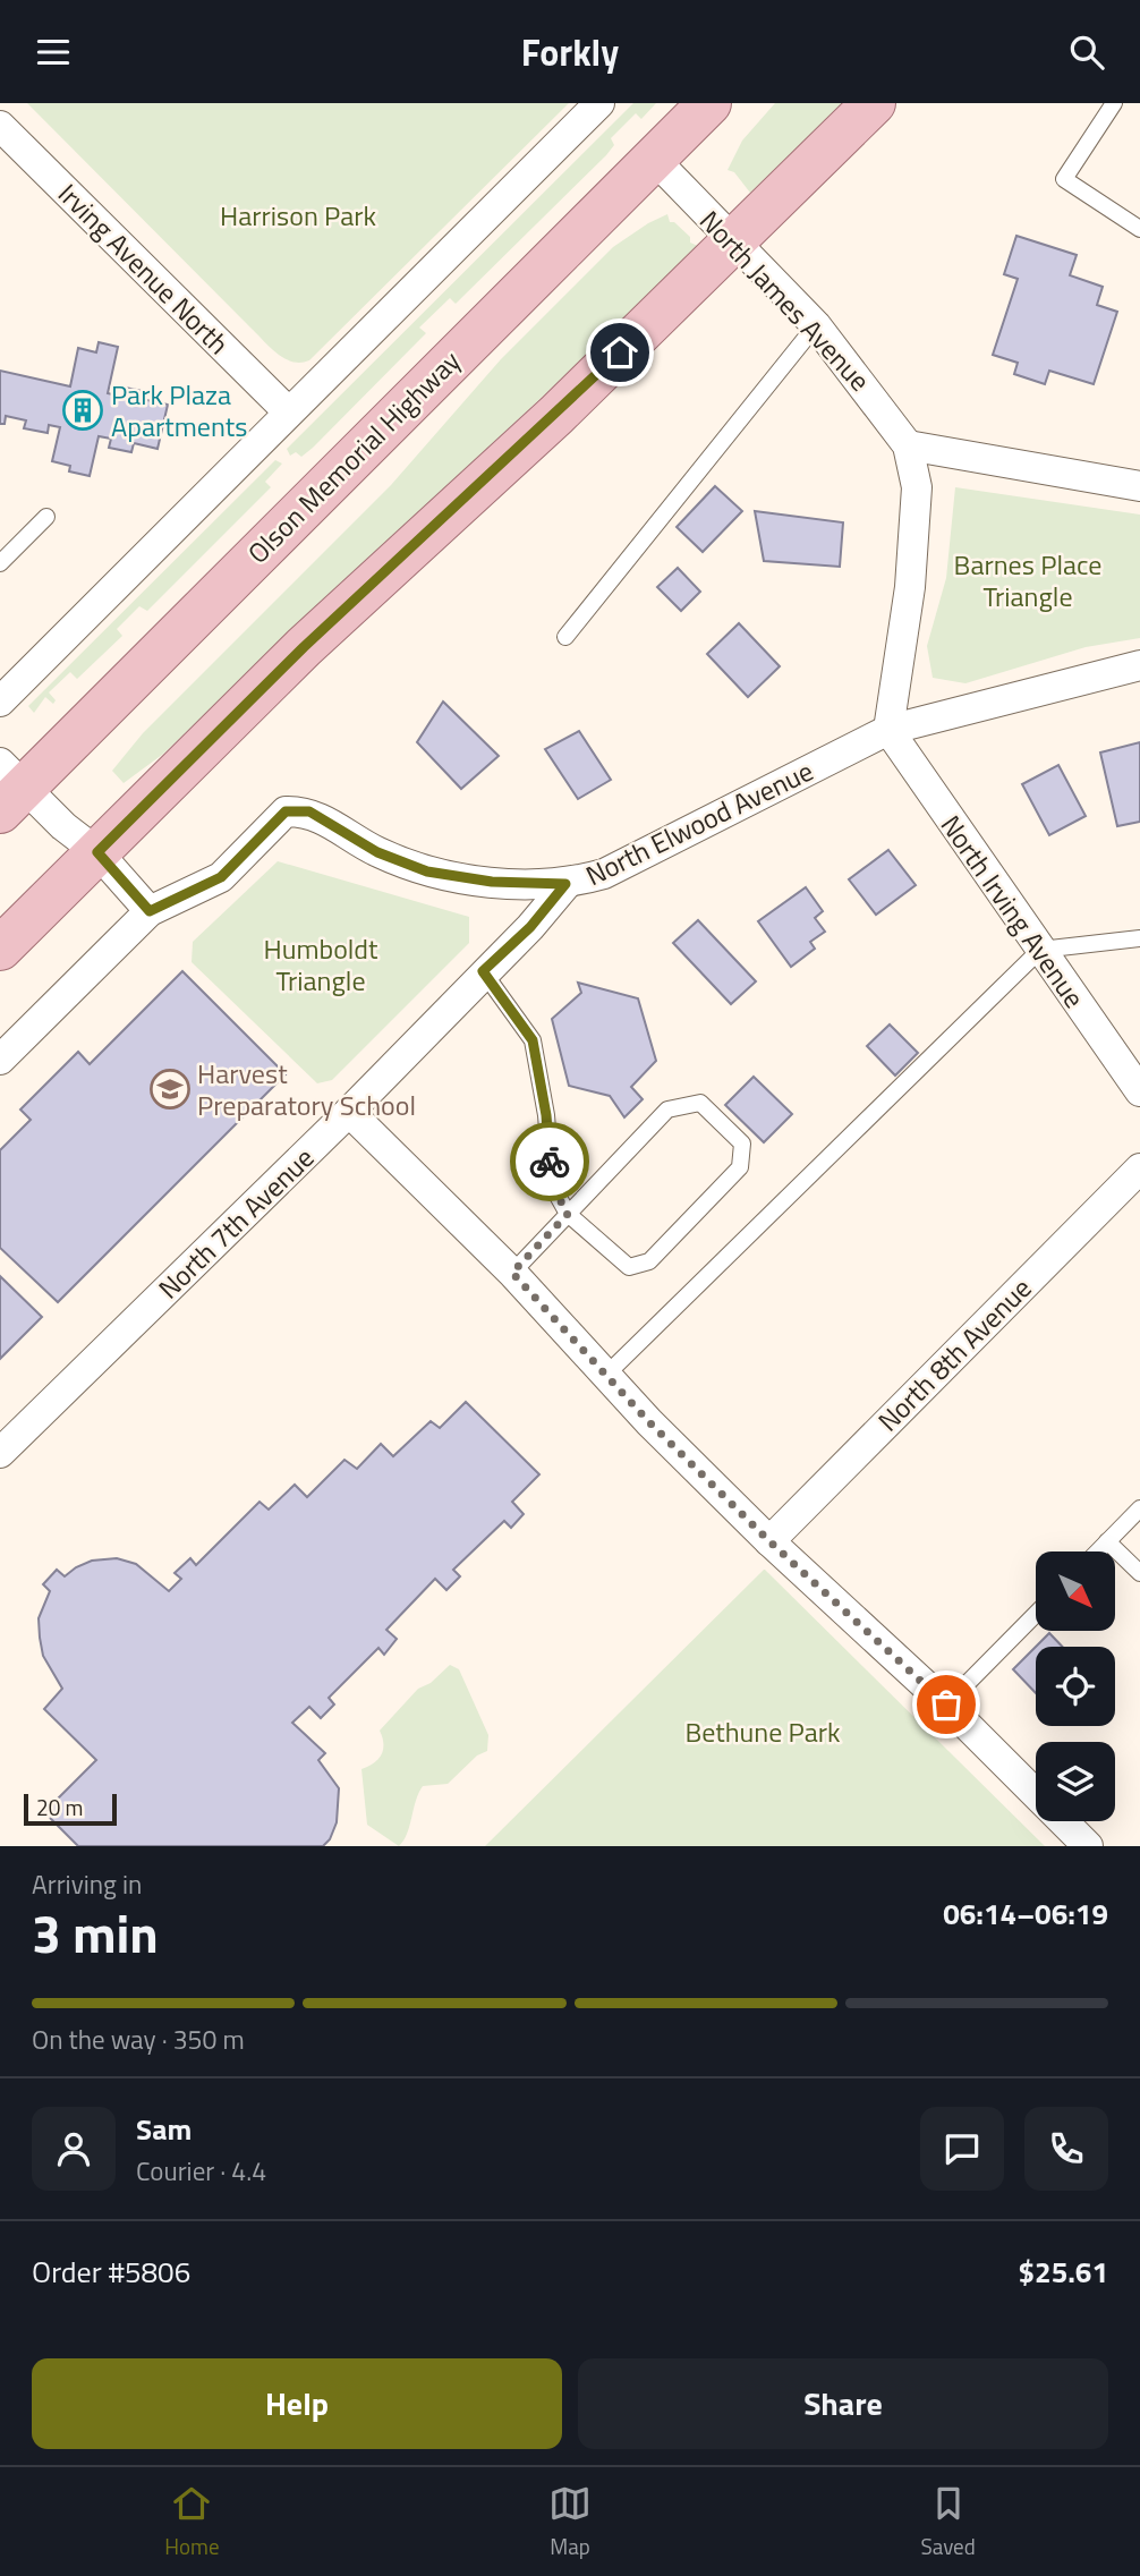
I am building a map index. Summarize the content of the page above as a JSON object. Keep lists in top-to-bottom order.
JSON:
{
  "streets": {
    "main road": ["Olson Memorial Highway"],
    "street": [
      "Irving Avenue North",
      "North James Avenue",
      "North Elwood Avenue",
      "North Irving Avenue",
      "North 7th Avenue",
      "North 8th Avenue"
    ]
  },
  "crossings": [
    ["North James Avenue", "Olson Memorial Highway"],
    ["North James Avenue", "North Elwood Avenue"],
    ["North James Avenue", "North Irving Avenue"],
    ["North Elwood Avenue", "North Irving Avenue"],
    ["North Elwood Avenue", "North 7th Avenue"]
  ],
  "parks": [
    "Harrison Park",
    "Barnes Place Triangle",
    "Humboldt Triangle",
    "Bethune Park"
  ],
  "places": {
    "building": ["Park Plaza Apartments"],
    "school or university": ["Harvest Preparatory School"]
  },
  "scale_bar": "20 m",
  "north": "bottom right",
  "page": {
    "header": "Forkly",
    "scale": "20 m",
    "heading": ["3 min", "Arriving in", "06:14–06:19"],
    "panel": [
      "Sam",
      "Courier · 4.4",
      "Order #5806",
      "$25.61"
    ],
    "bar": "On the way · 350 m",
    "buttons": ["Help", "Share"],
    "tabs": ["Home", "Map", "Saved"]
  }
}
